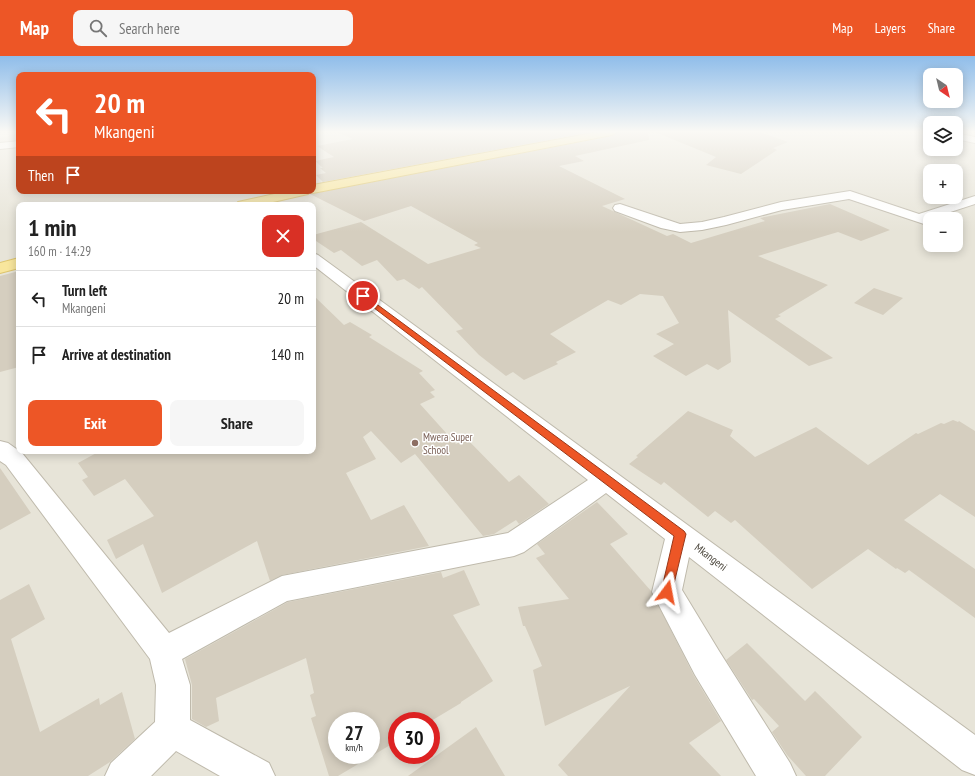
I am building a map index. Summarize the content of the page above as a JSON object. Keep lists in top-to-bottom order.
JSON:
{
  "streets": {
    "street": ["Mkangeni"]
  },
  "places": ["Mwera Super School"],
  "north": "bottom right",
  "page": {
    "header": "Map",
    "search": "Search here",
    "nav": ["Map", "Layers", "Share"],
    "map_buttons": ["+", "−"],
    "turn": ["20 m", "Mkangeni"],
    "then": "Then",
    "heading": ["1 min", "160 m · 14:29"],
    "list": [
      {
        "name": "Turn left",
        "note": "Mkangeni",
        "value": "20 m"
      },
      {
        "name": "Arrive at destination",
        "value": "140 m"
      }
    ],
    "buttons": ["Exit", "Share"],
    "speed": "27 km/h",
    "limit": "30"
  }
}
